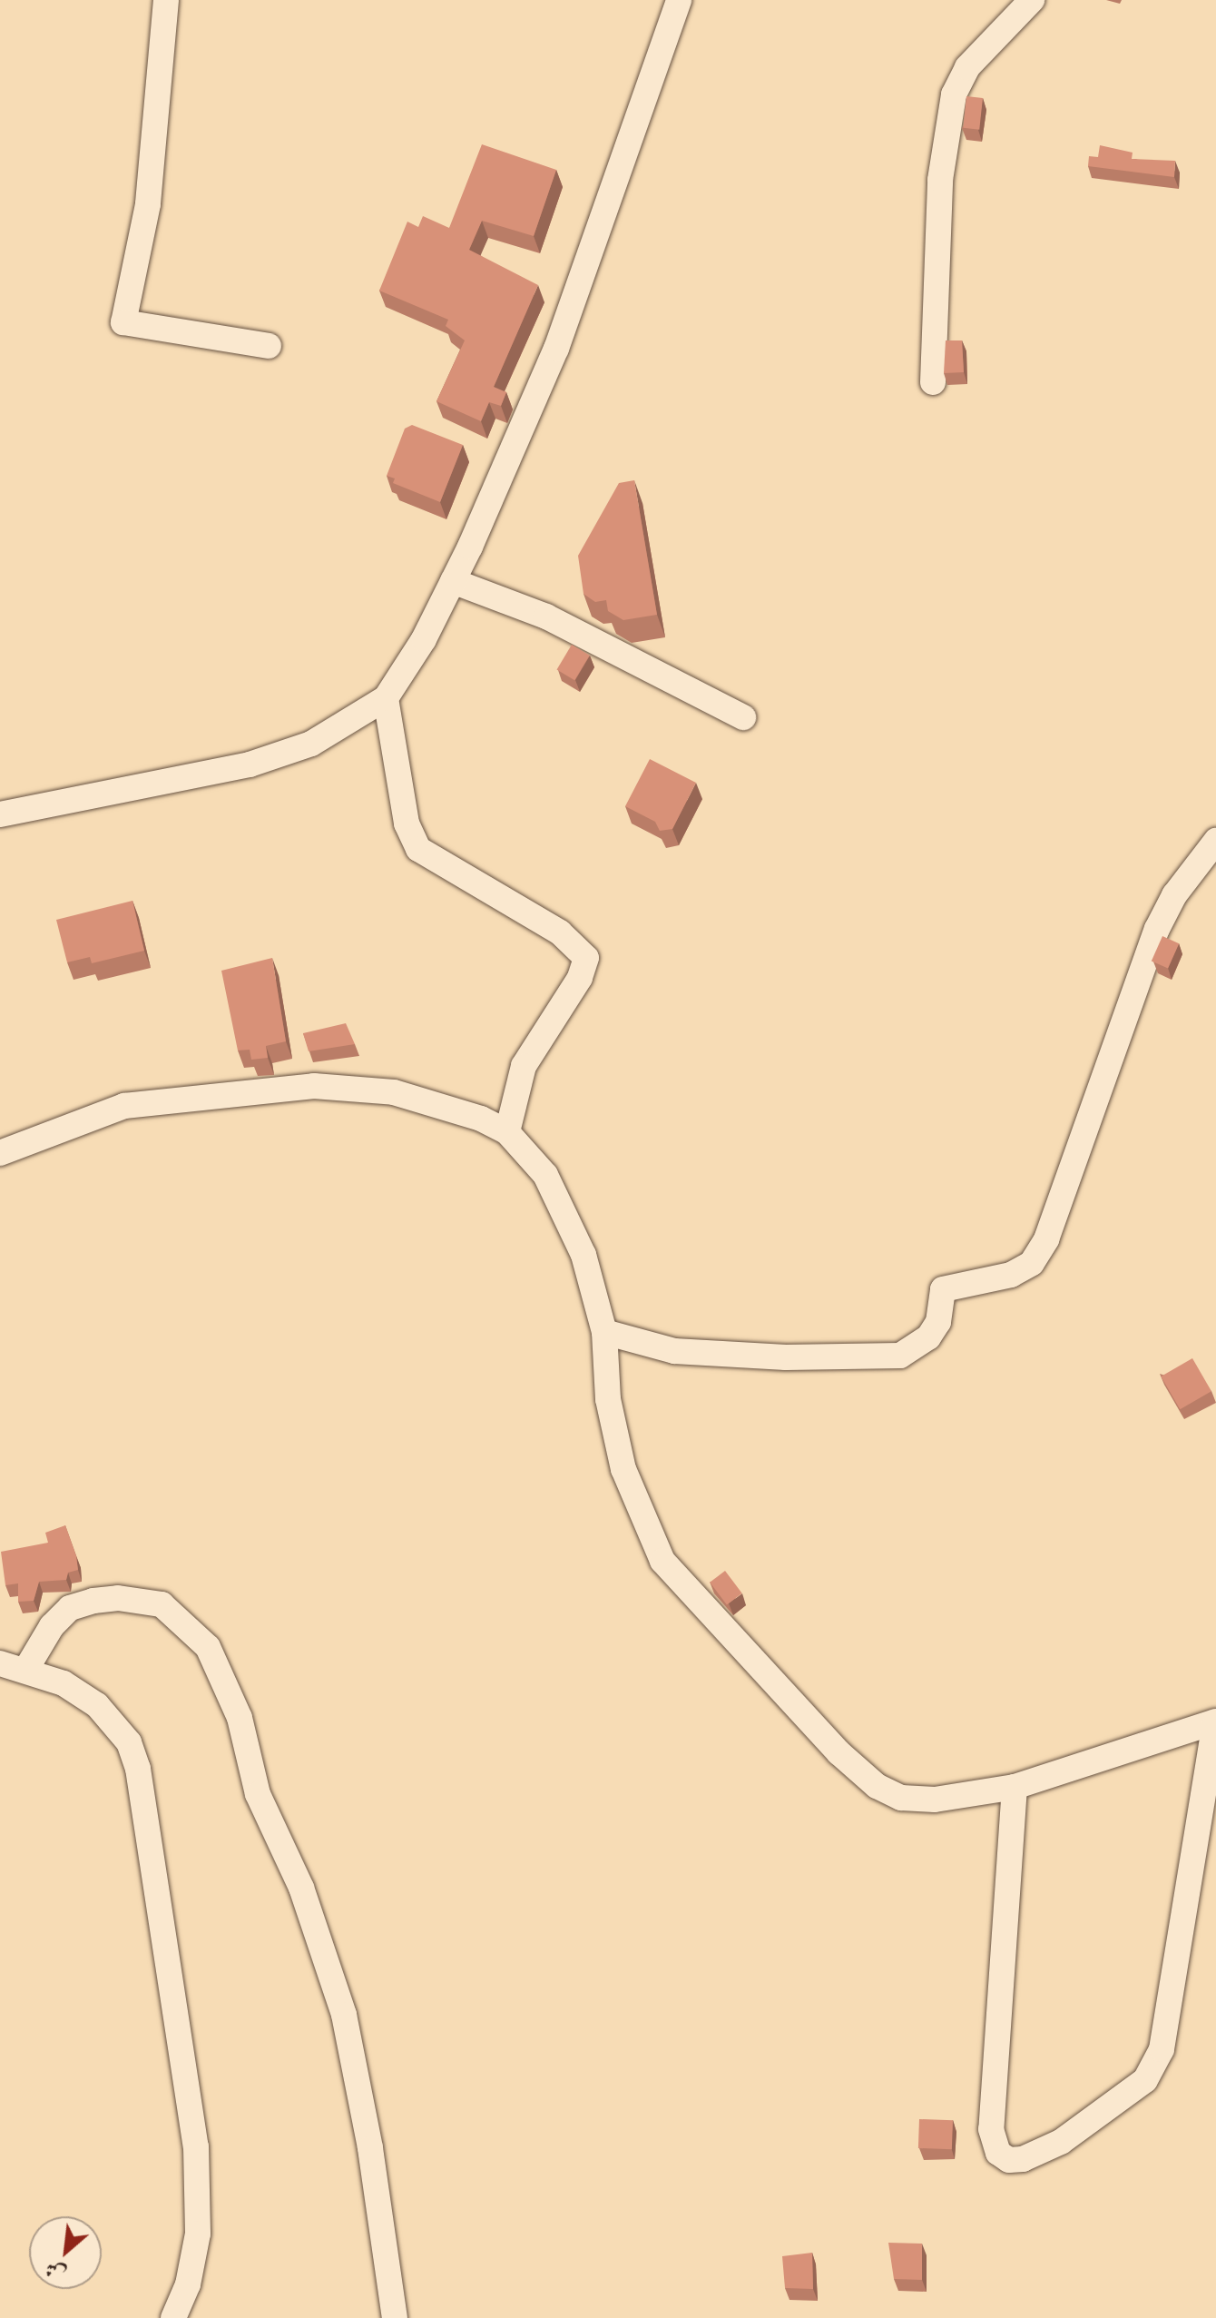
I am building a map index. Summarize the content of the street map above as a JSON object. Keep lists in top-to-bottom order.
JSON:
{
  "north": "bottom left"
}
